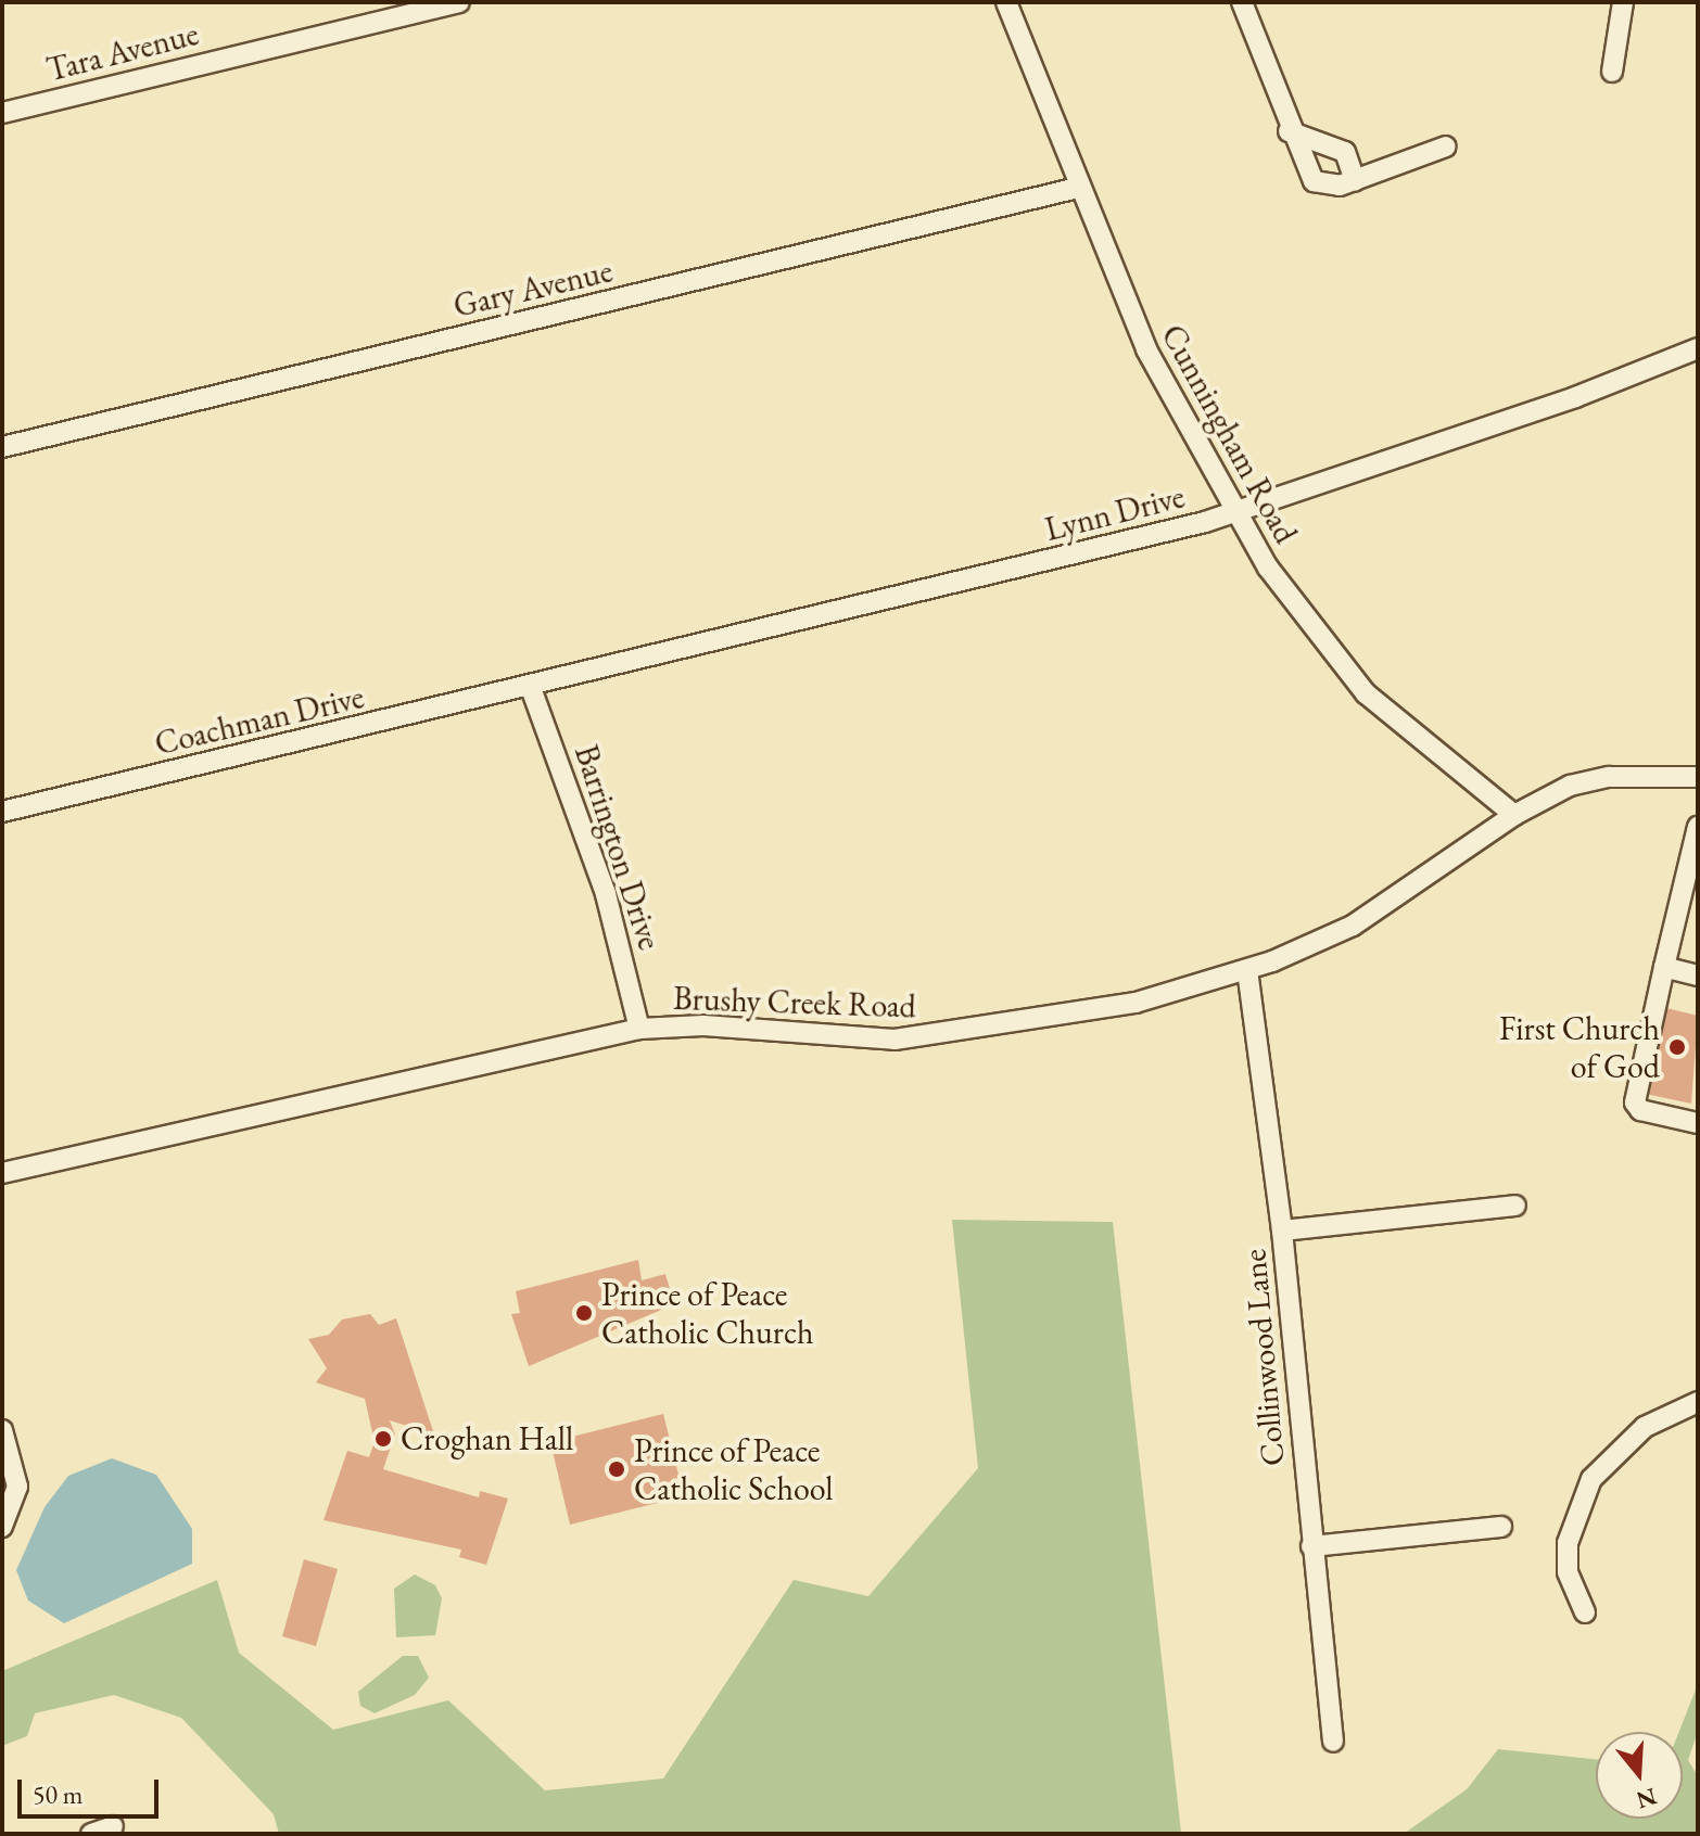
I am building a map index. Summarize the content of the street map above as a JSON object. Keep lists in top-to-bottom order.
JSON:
{
  "streets": {
    "street": [
      "Tara Avenue",
      "Gary Avenue",
      "Cunningham Road",
      "Lynn Drive",
      "Coachman Drive",
      "Barrington Drive",
      "Brushy Creek Road",
      "Collinwood Lane"
    ]
  },
  "crossings": [
    ["Gary Avenue", "Cunningham Road"],
    ["Cunningham Road", "Lynn Drive"],
    ["Cunningham Road", "Brushy Creek Road"],
    ["Lynn Drive", "Coachman Drive"],
    ["Lynn Drive", "Barrington Drive"],
    ["Coachman Drive", "Barrington Drive"],
    ["Barrington Drive", "Brushy Creek Road"],
    ["Brushy Creek Road", "Collinwood Lane"]
  ],
  "places": [
    "First Church of God",
    "Prince of Peace Catholic Church",
    "Croghan Hall",
    "Prince of Peace Catholic School"
  ],
  "scale_bar": "50 m",
  "north": "bottom"
}
